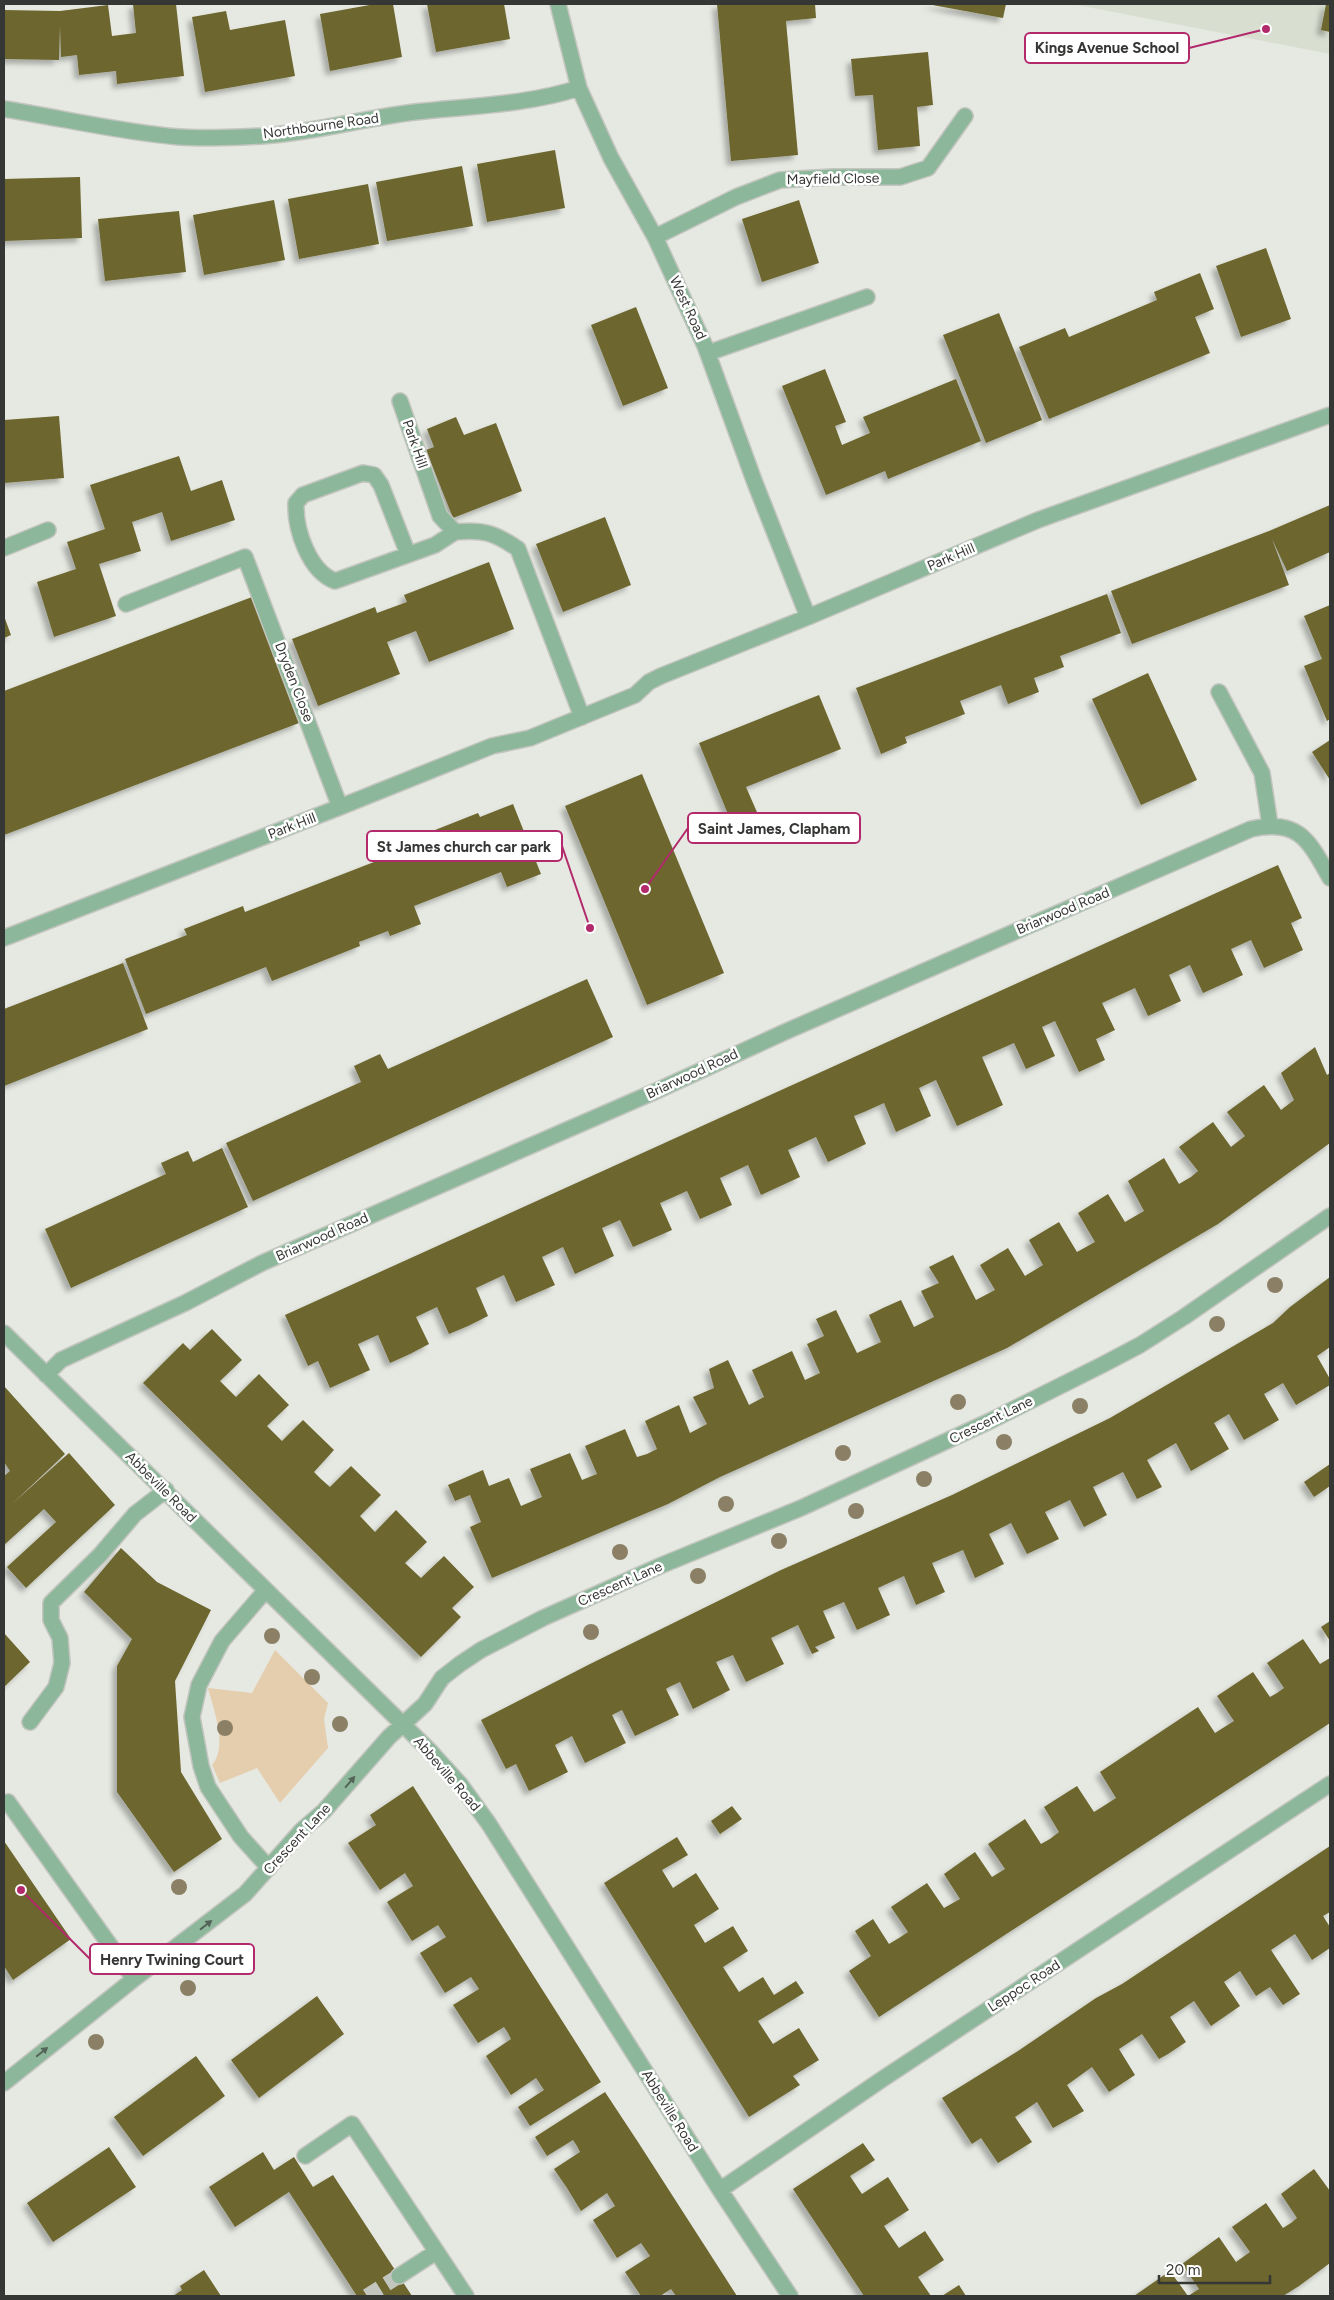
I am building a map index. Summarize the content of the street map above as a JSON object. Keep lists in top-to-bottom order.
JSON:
{
  "streets": {
    "street": [
      "Northbourne Road",
      "Mayfield Close",
      "West Road",
      "Park Hill",
      "Dryden Close",
      "Briarwood Road",
      "Crescent Lane",
      "Abbeville Road",
      "Leppoc Road"
    ]
  },
  "crossings": [
    ["Northbourne Road", "West Road"],
    ["Mayfield Close", "West Road"],
    ["West Road", "Park Hill"],
    ["Park Hill", "Dryden Close"],
    ["Briarwood Road", "Abbeville Road"],
    ["Crescent Lane", "Abbeville Road"],
    ["Abbeville Road", "Leppoc Road"]
  ],
  "places": [
    "Kings Avenue School",
    "Saint James, Clapham",
    "St James church car park",
    "Henry Twining Court"
  ],
  "scale_bar": "20 m"
}
